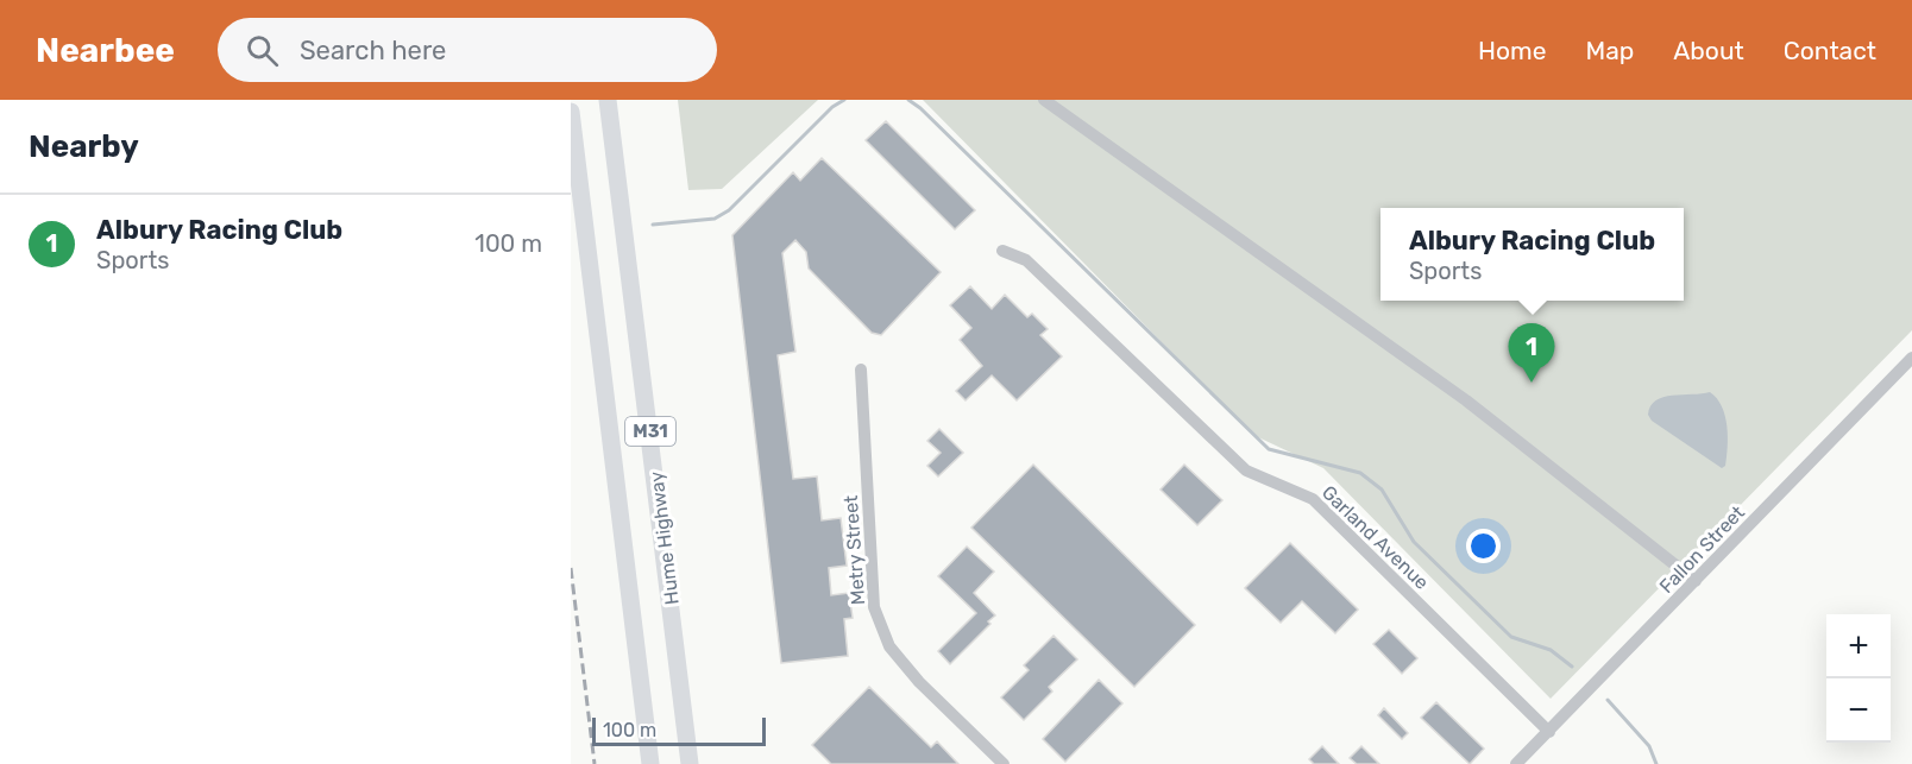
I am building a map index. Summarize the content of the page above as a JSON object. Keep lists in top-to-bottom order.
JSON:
{
  "streets": {
    "highway": ["M31", "Hume Highway"],
    "street": ["Garland Avenue", "Fallon Street", "Metry Street"]
  },
  "crossings": [
    ["Garland Avenue", "Fallon Street"]
  ],
  "scale_bar": "100 m",
  "page": {
    "header": "Nearbee",
    "search": "Search here",
    "nav": [
      "Home",
      "Map",
      "About",
      "Contact"
    ],
    "heading": "Nearby",
    "list": [
      {
        "mark": "1",
        "name": "Albury Racing Club",
        "note": "Sports",
        "value": "100 m"
      }
    ],
    "popup": ["Albury Racing Club", "Sports"],
    "pins": "1",
    "map_buttons": ["+", "−"],
    "scale": "100 m"
  }
}
